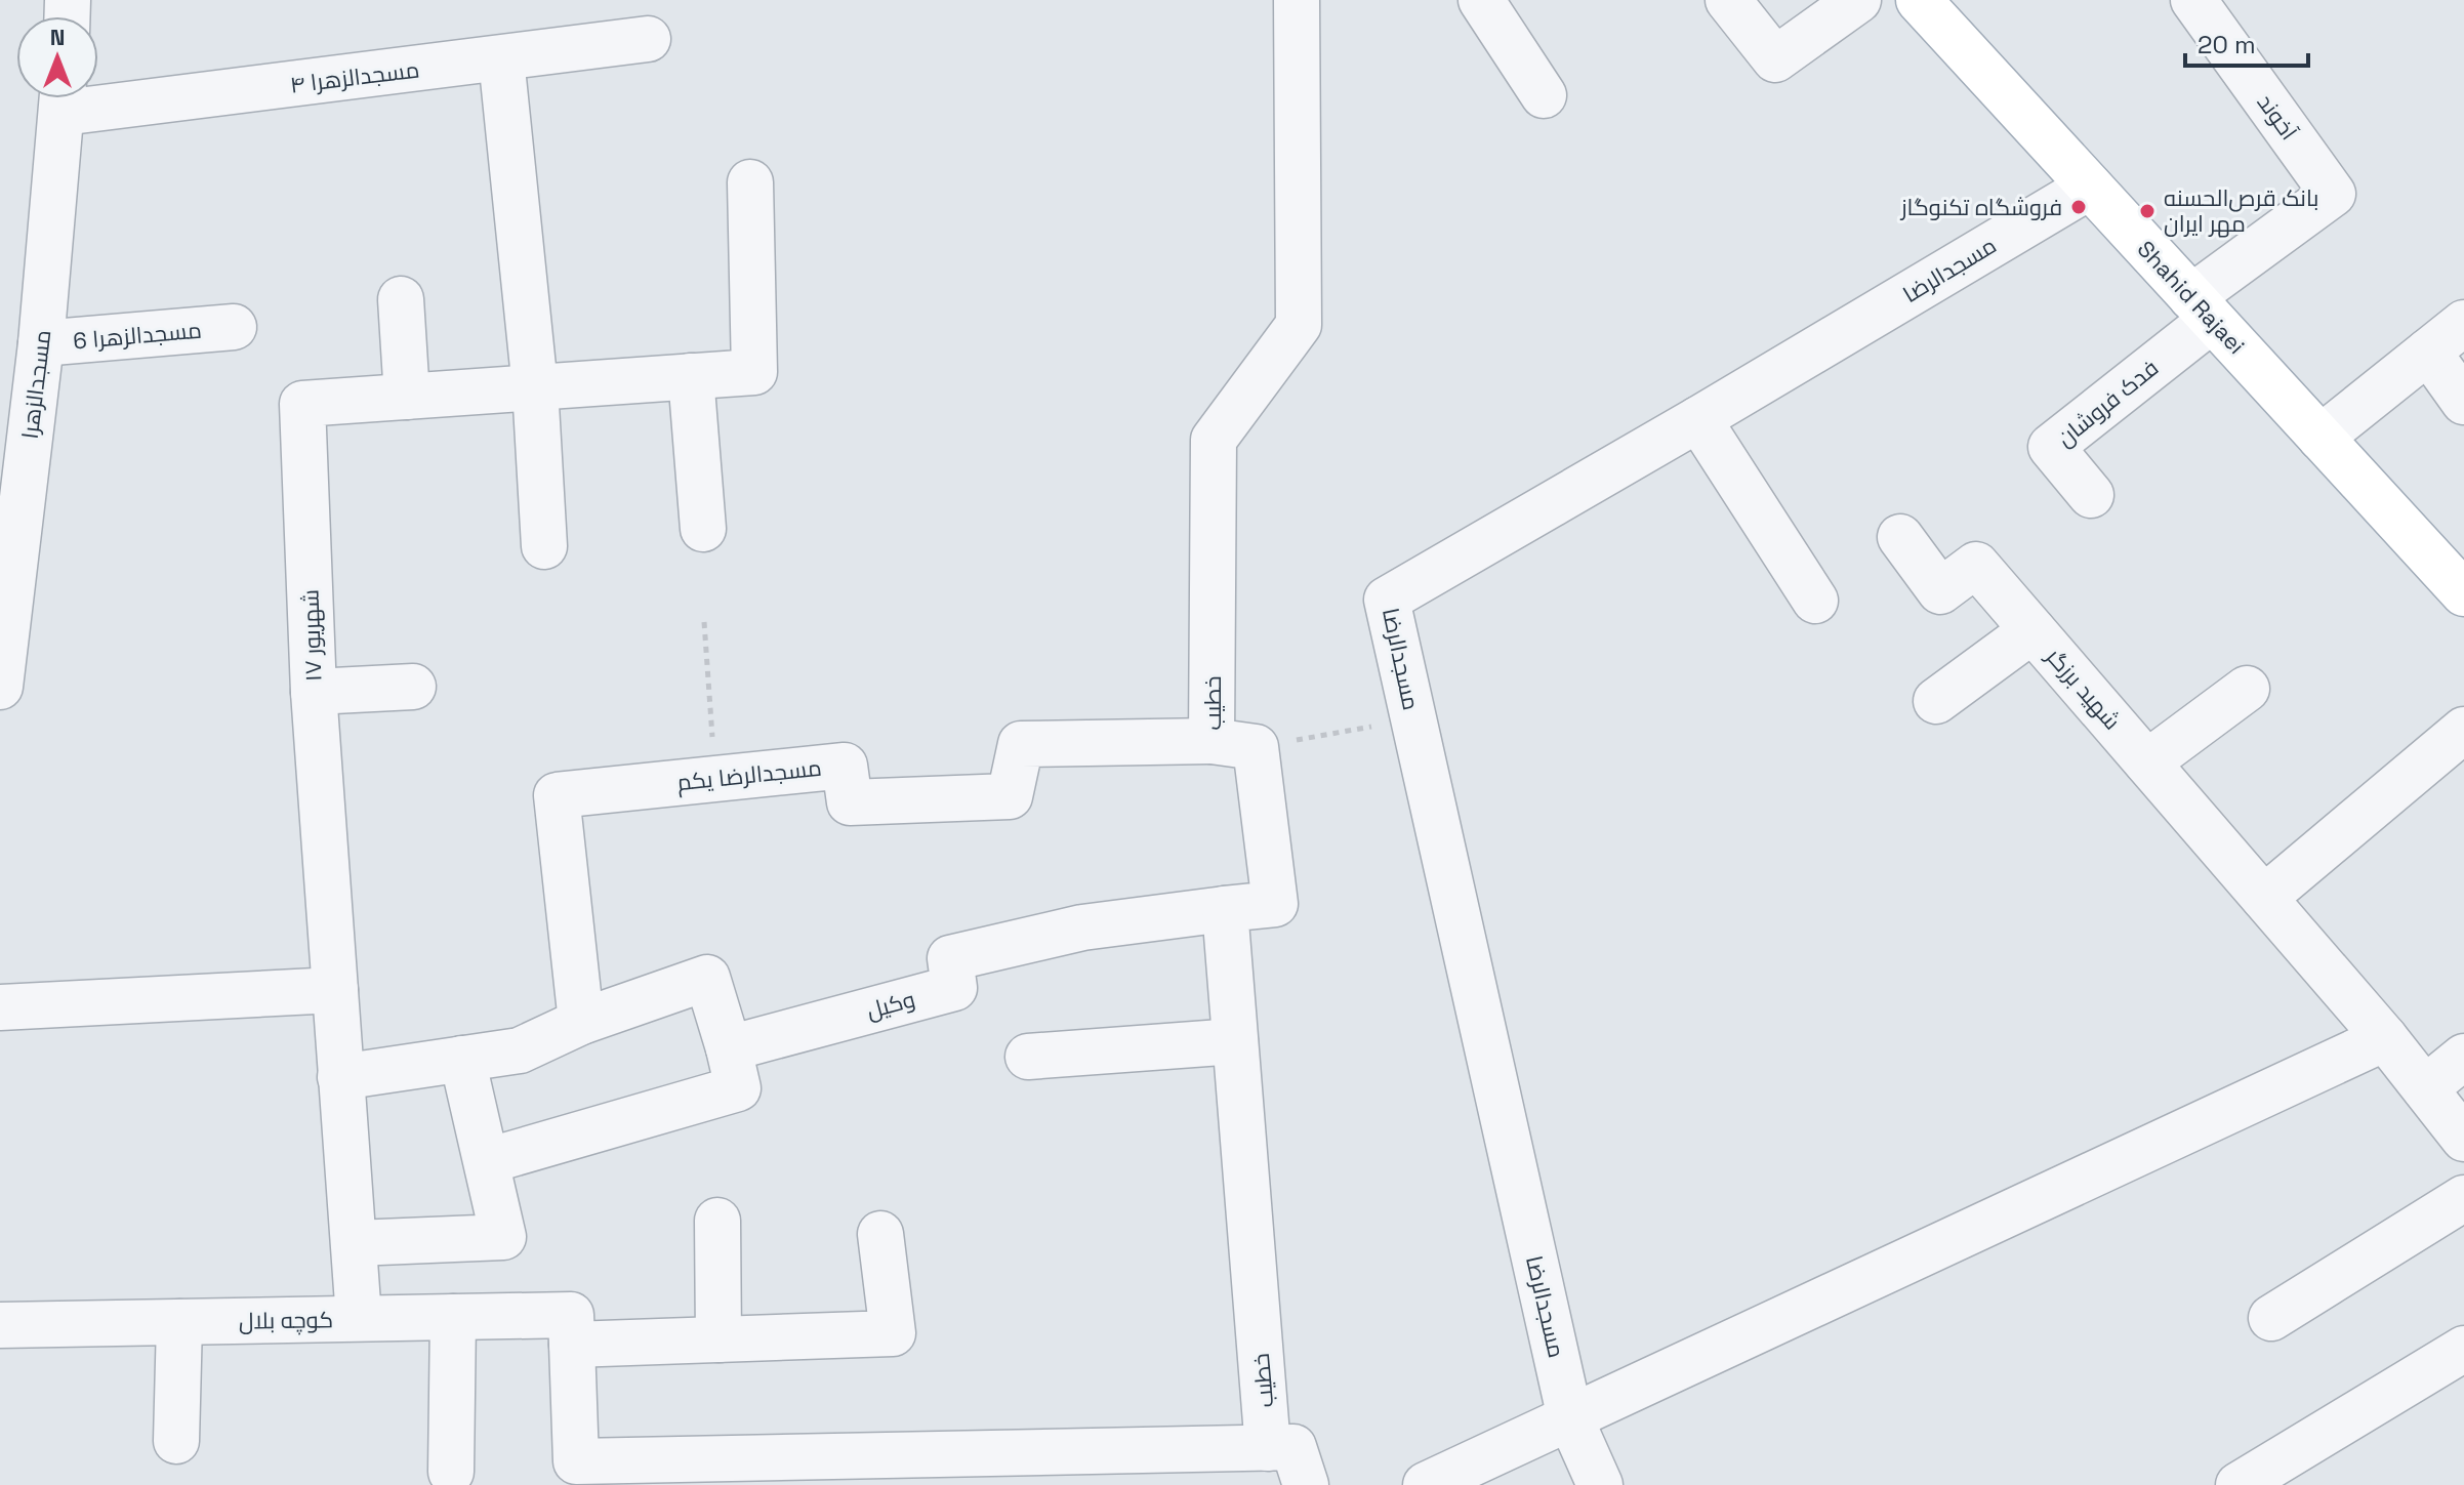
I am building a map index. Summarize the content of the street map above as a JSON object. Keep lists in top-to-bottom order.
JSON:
{
  "streets": {
    "main road": ["Shahid Rajaei"],
    "street": [
      "مسجدالزهرا ۴",
      "آخوند",
      "مسجدالرضا",
      "مسجدالزهرا 6",
      "مسجدالزهرا",
      "فدک فروشان",
      "۱۷ شهریور",
      "شهید برزگر",
      "خطیب",
      "مسجدالرضا یکم",
      "وکیل",
      "کوچه بلال"
    ]
  },
  "crossings": [
    ["آخوند", "Shahid Rajaei"],
    ["آخوند", "فدک فروشان"],
    ["مسجدالرضا", "Shahid Rajaei"],
    ["Shahid Rajaei", "فدک فروشان"],
    ["مسجدالزهرا 6", "مسجدالزهرا"],
    ["۱۷ شهریور", "کوچه بلال"],
    ["خطیب", "مسجدالرضا یکم"],
    ["خطیب", "وکیل"]
  ],
  "places": ["فروشگاه تکنوگاز", "بانک قرص‌الحسنه مهر ایران"],
  "scale_bar": "20 m",
  "north": "top"
}
